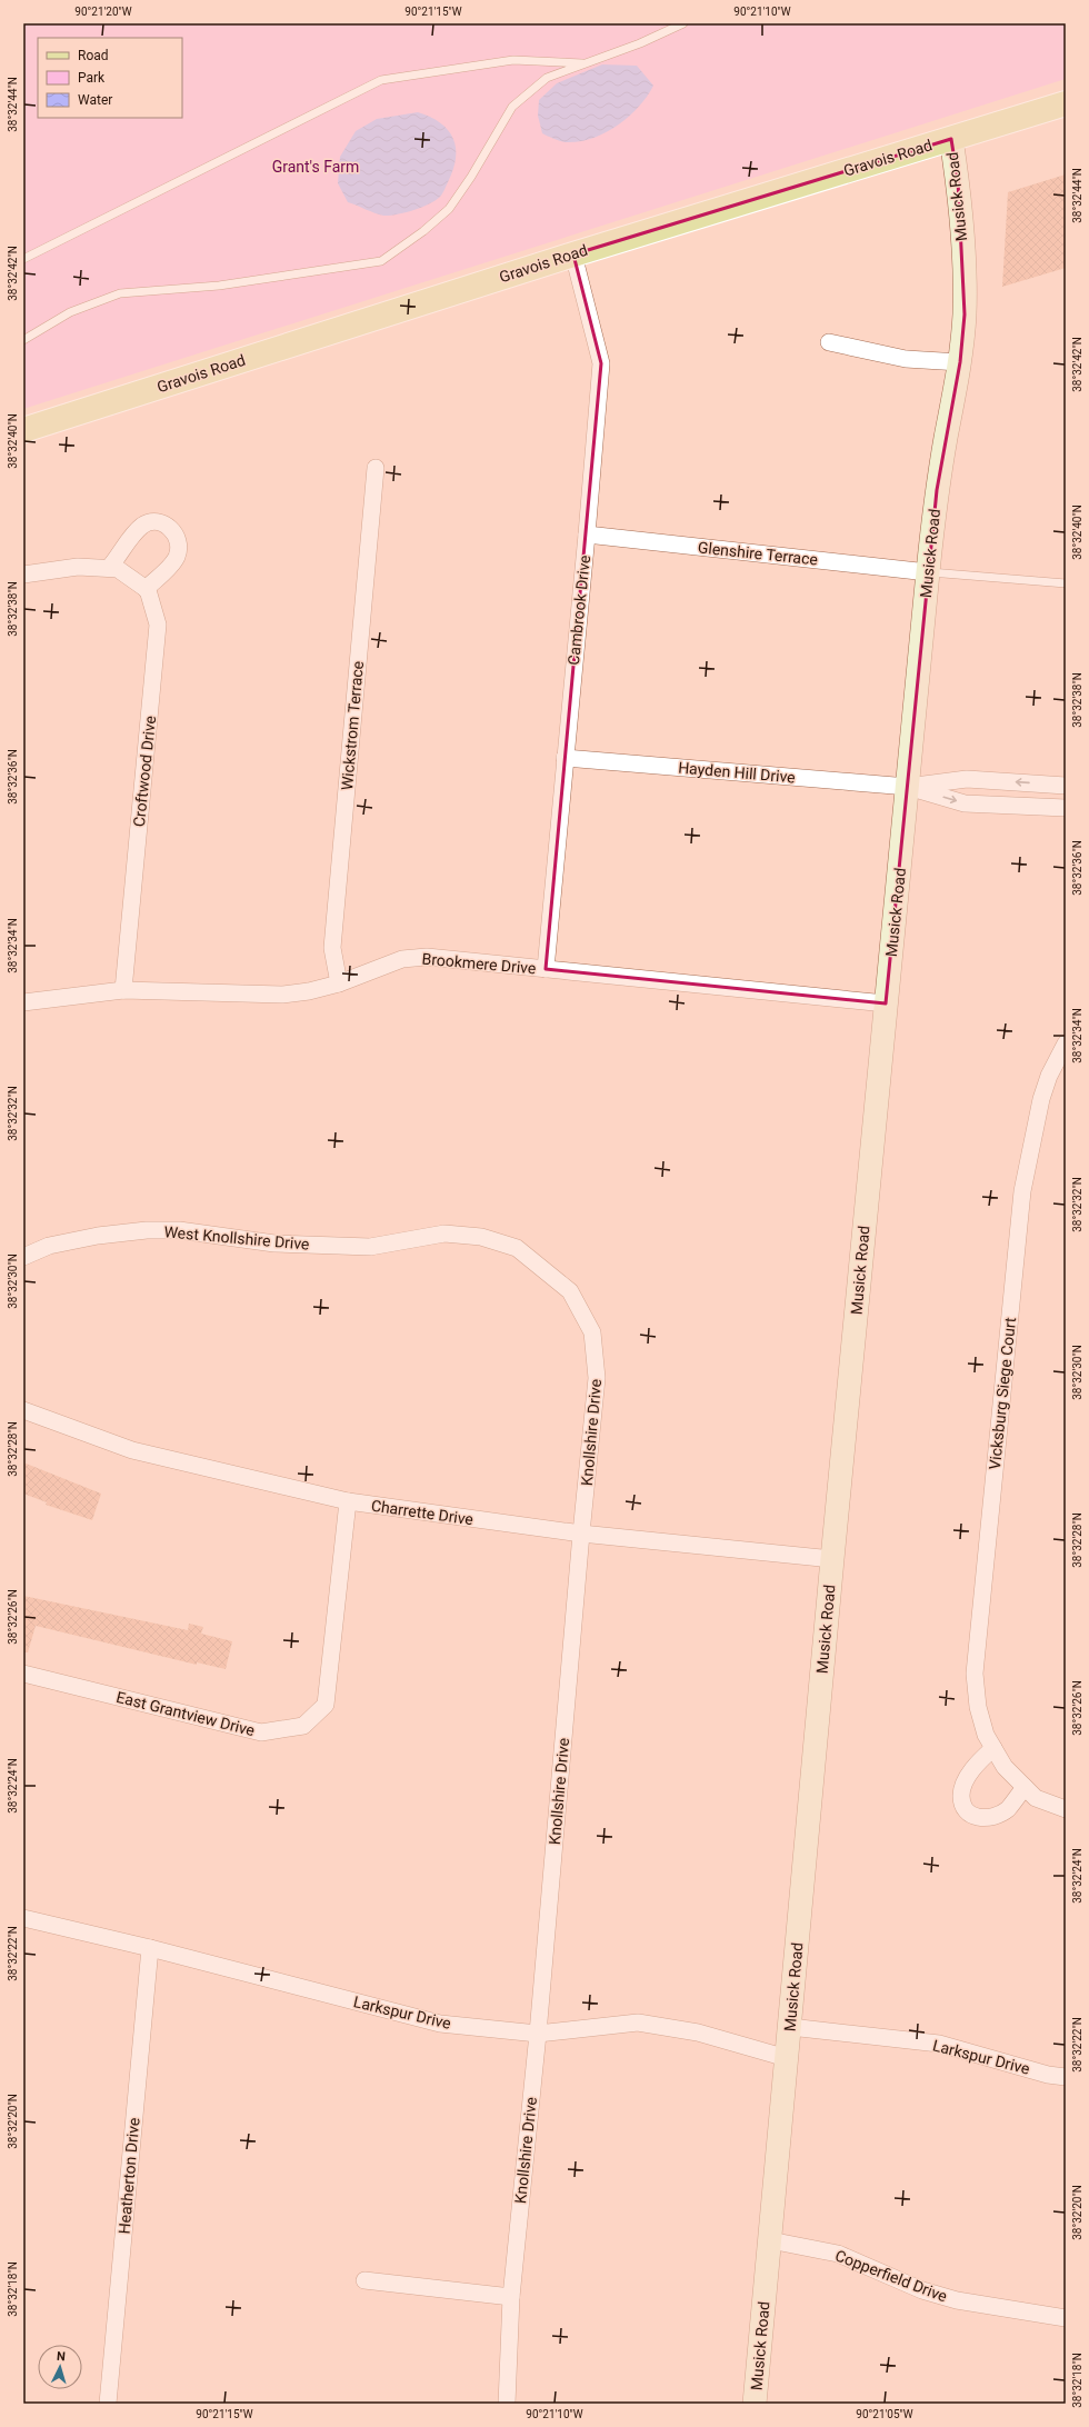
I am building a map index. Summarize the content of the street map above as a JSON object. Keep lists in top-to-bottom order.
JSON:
{
  "streets": {
    "main road": ["Gravois Road"],
    "street": [
      "Musick Road",
      "Glenshire Terrace",
      "Cambrook Drive",
      "Wickstrom Terrace",
      "Croftwood Drive",
      "Hayden Hill Drive",
      "Brookmere Drive",
      "West Knollshire Drive",
      "Vicksburg Siege Court",
      "Knollshire Drive",
      "Charrette Drive",
      "East Grantview Drive",
      "Larkspur Drive",
      "Heatherton Drive",
      "Copperfield Drive"
    ]
  },
  "crossings": [
    ["Gravois Road", "Musick Road"],
    ["Gravois Road", "Cambrook Drive"],
    ["Musick Road", "Glenshire Terrace"],
    ["Musick Road", "Hayden Hill Drive"],
    ["Musick Road", "Brookmere Drive"],
    ["Musick Road", "Charrette Drive"],
    ["Musick Road", "Larkspur Drive"],
    ["Musick Road", "Copperfield Drive"],
    ["Glenshire Terrace", "Cambrook Drive"],
    ["Cambrook Drive", "Hayden Hill Drive"],
    ["Cambrook Drive", "Brookmere Drive"],
    ["Wickstrom Terrace", "Brookmere Drive"],
    ["Croftwood Drive", "Brookmere Drive"],
    ["West Knollshire Drive", "Knollshire Drive"],
    ["Knollshire Drive", "Charrette Drive"],
    ["Knollshire Drive", "Larkspur Drive"],
    ["Charrette Drive", "East Grantview Drive"],
    ["Larkspur Drive", "Heatherton Drive"]
  ],
  "parks": ["Grant's Farm"],
  "legend": ["Road", "Park", "Water"],
  "north": "top",
  "coordinates": [
    "90°21'20\"W",
    "90°21'15\"W",
    "90°21'10\"W",
    "38°32'44\"N",
    "38°32'42\"N",
    "38°32'40\"N",
    "38°32'38\"N",
    "38°32'36\"N",
    "38°32'34\"N",
    "38°32'32\"N",
    "38°32'30\"N",
    "38°32'28\"N",
    "38°32'26\"N",
    "38°32'24\"N",
    "38°32'22\"N",
    "38°32'20\"N",
    "38°32'18\"N",
    "90°21'05\"W"
  ]
}
